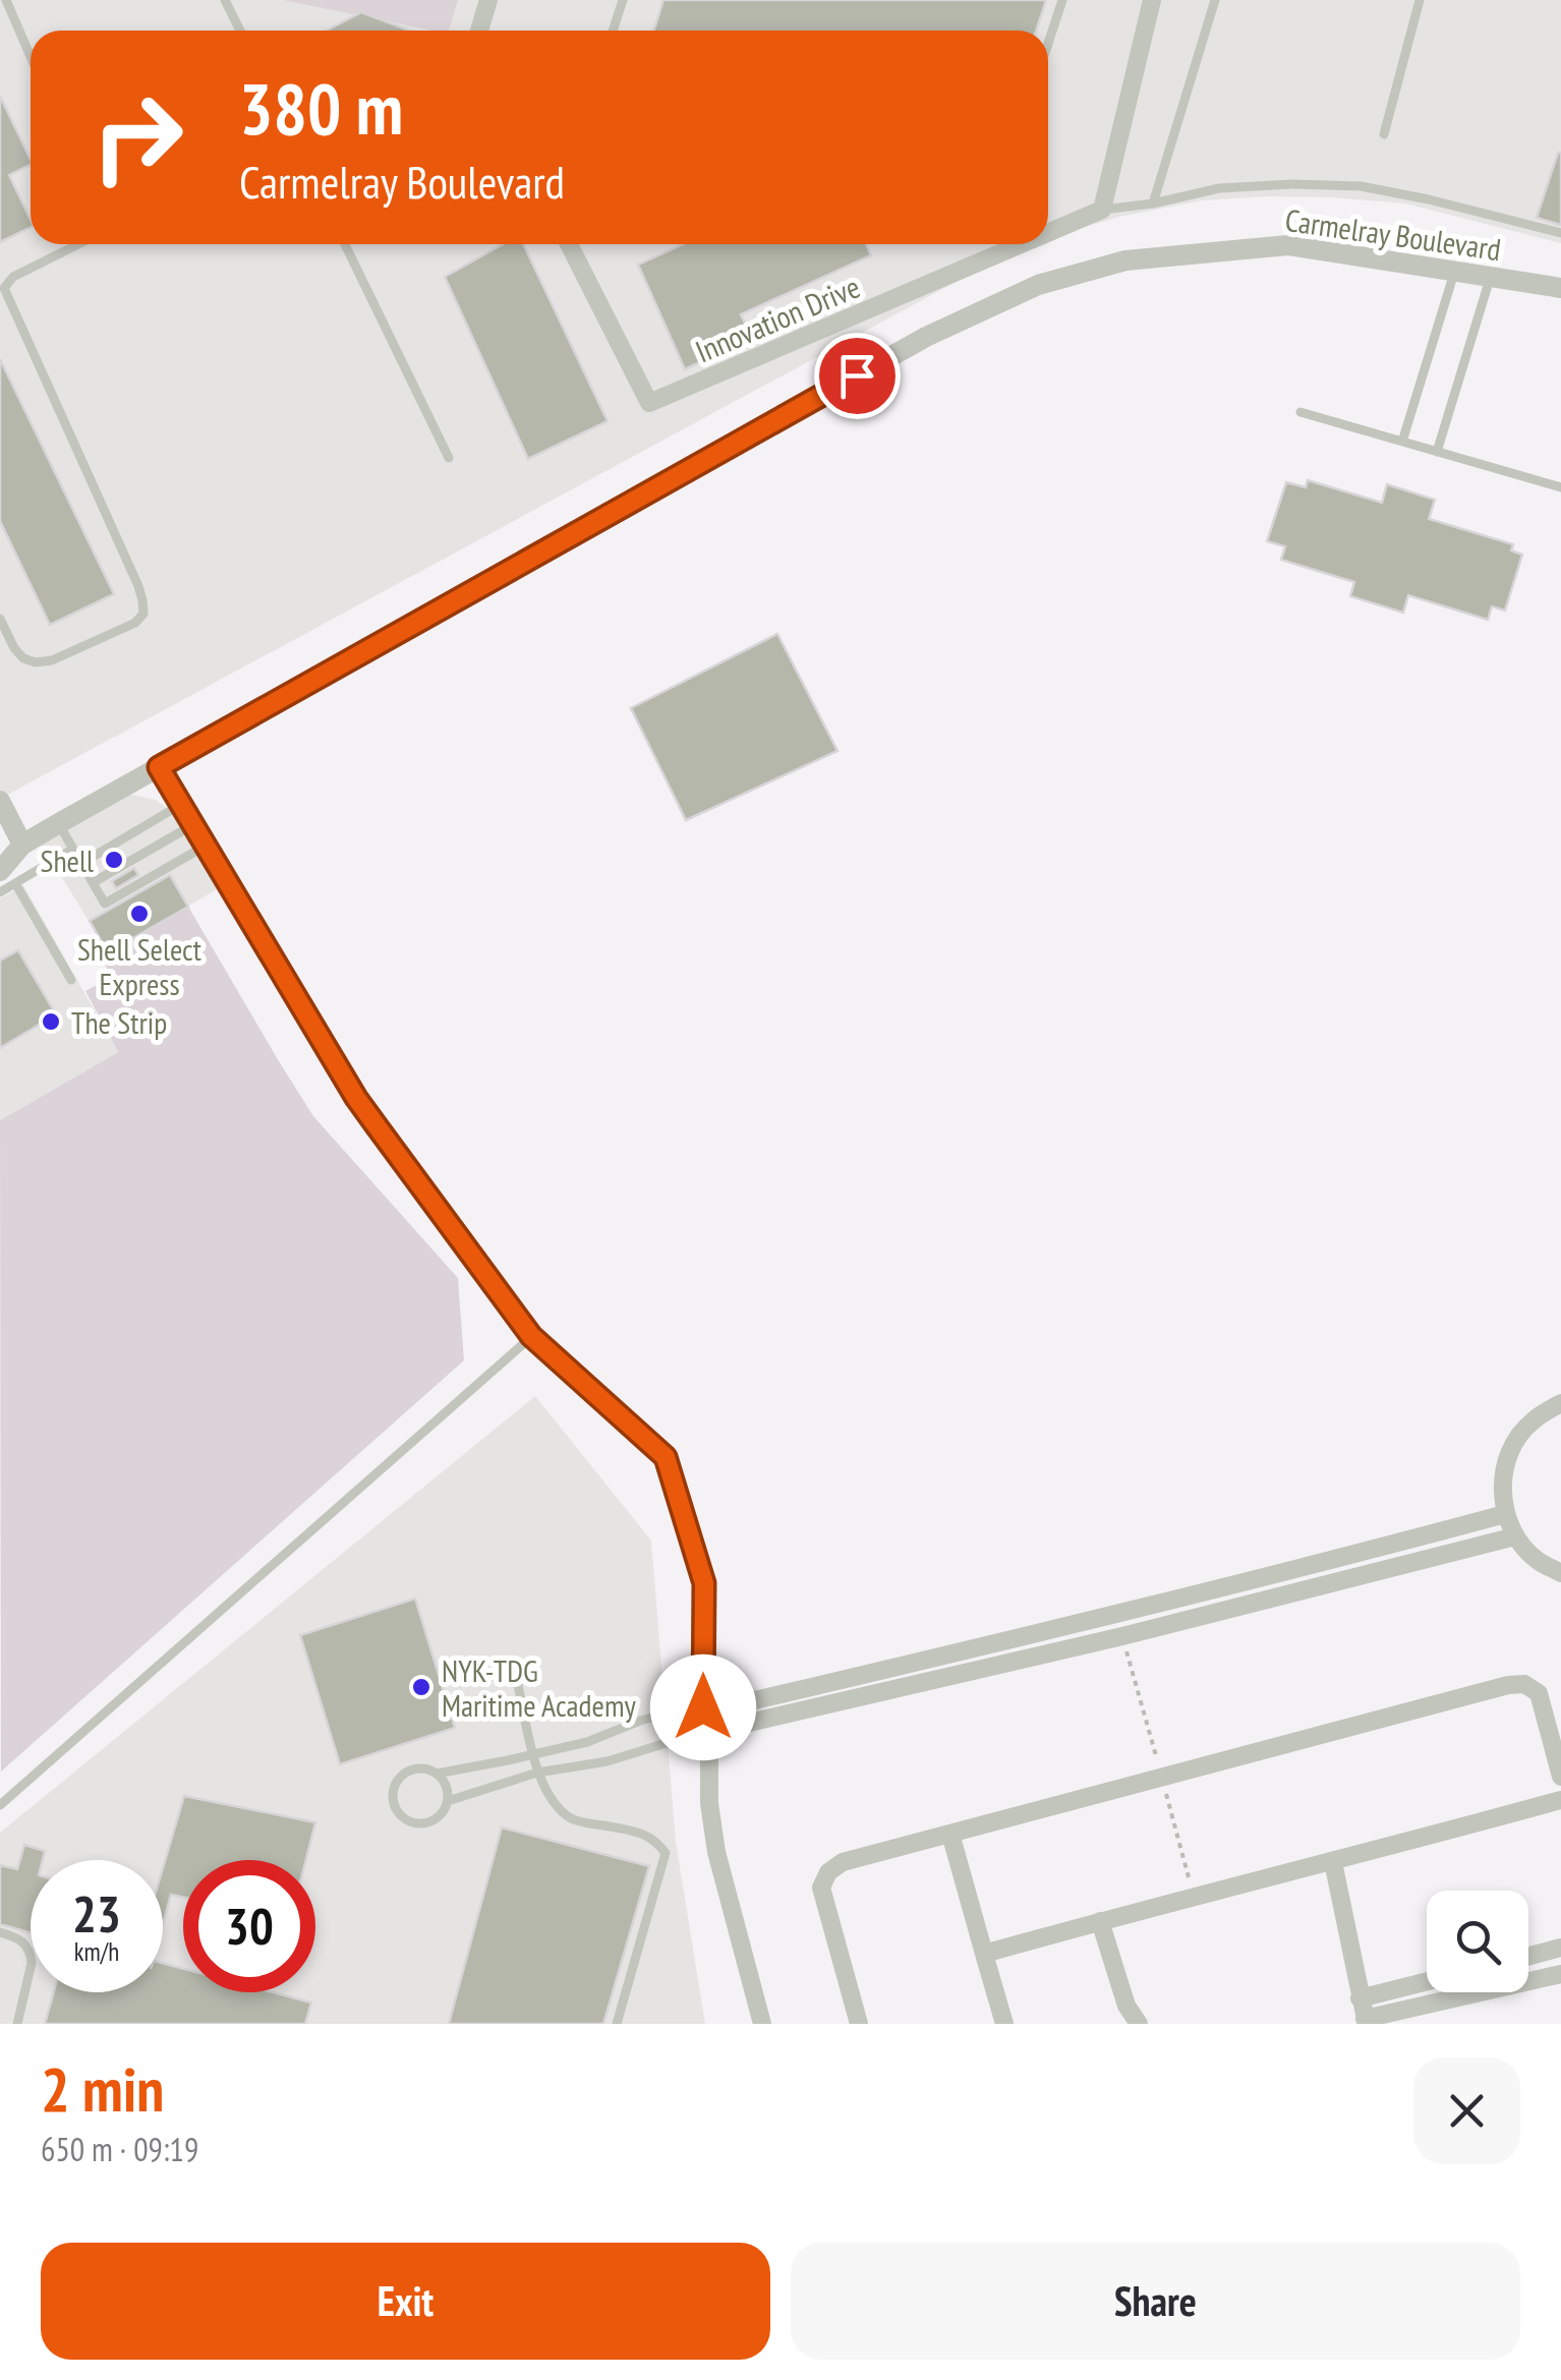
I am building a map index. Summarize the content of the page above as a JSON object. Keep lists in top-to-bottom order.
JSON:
{
  "streets": {
    "street": ["Carmelray Boulevard", "Innovation Drive"]
  },
  "places": [
    "Shell",
    "Shell Select Express",
    "The Strip",
    "NYK-TDG Maritime Academy"
  ],
  "page": {
    "turn": ["380 m", "Carmelray Boulevard"],
    "speed": "23 km/h",
    "limit": "30",
    "heading": ["2 min", "650 m · 09:19"],
    "buttons": ["Exit", "Share"]
  }
}
